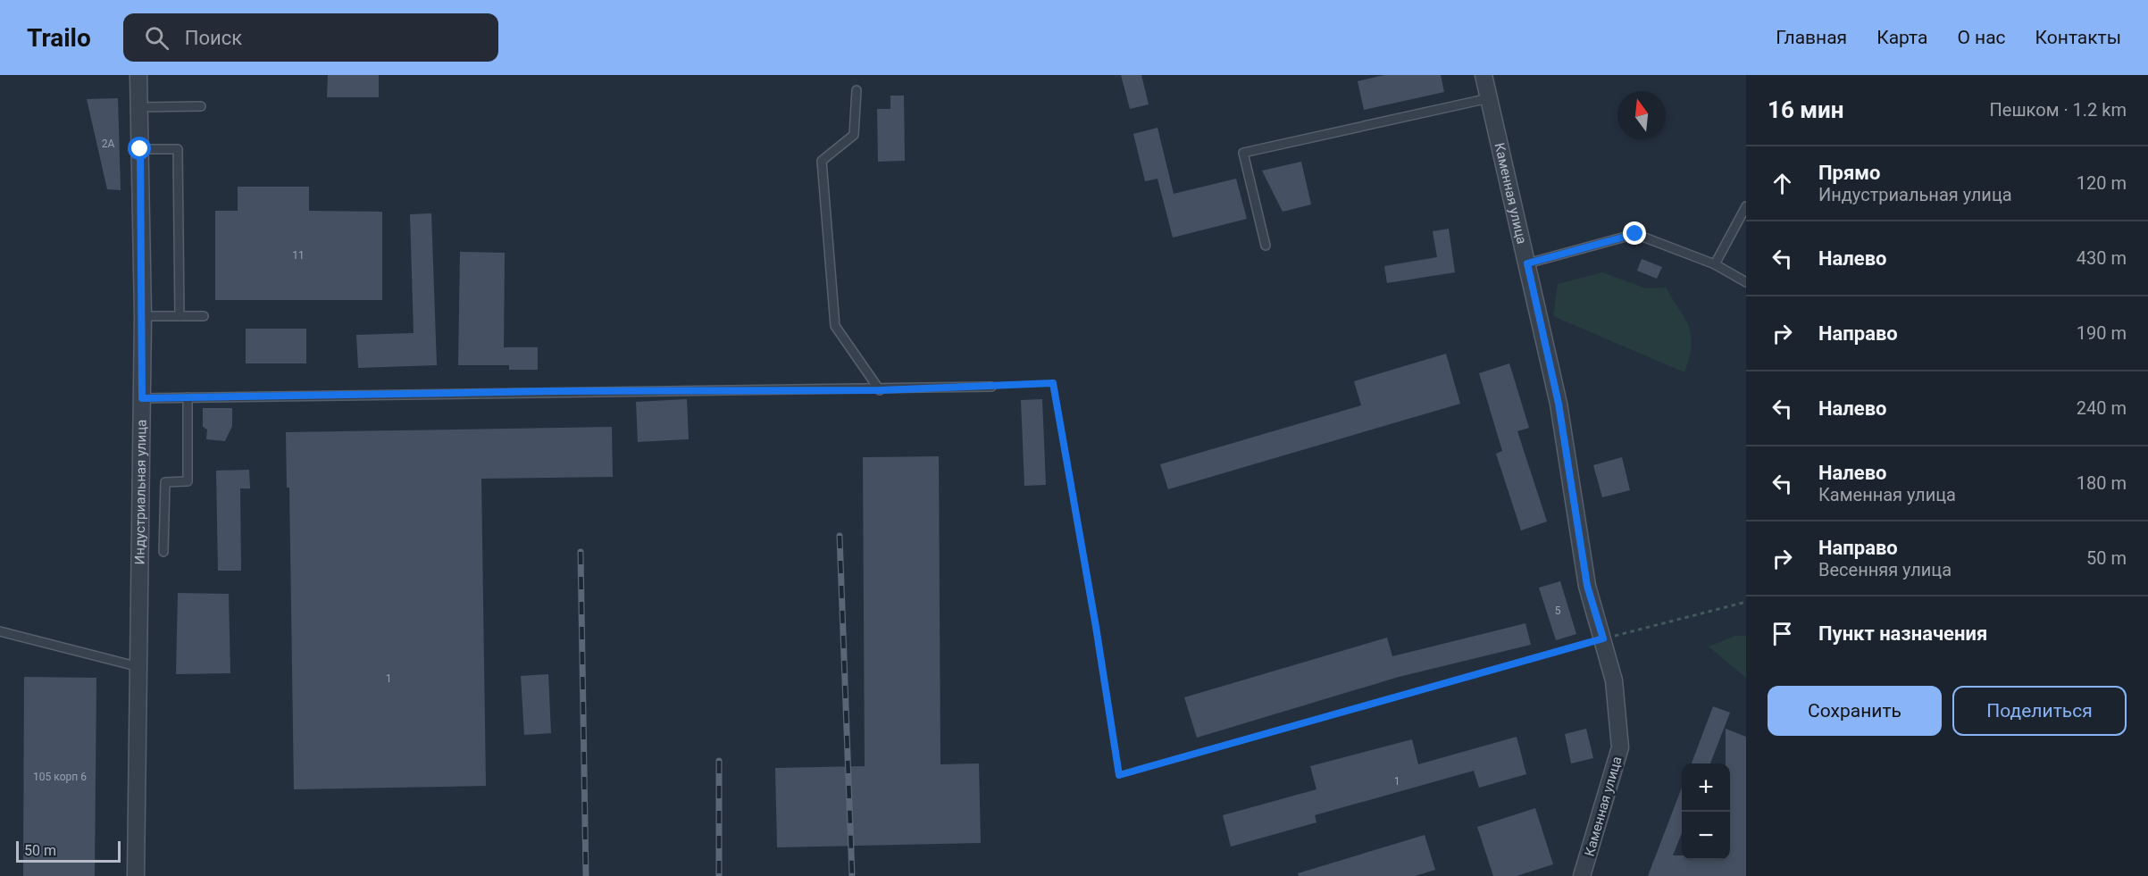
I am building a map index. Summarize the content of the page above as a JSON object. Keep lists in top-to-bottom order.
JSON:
{
  "streets": {
    "street": ["Каменная улица", "Индустриальная улица"]
  },
  "house_numbers": [
    "2А",
    "11",
    "5",
    "1",
    "105 корп 6",
    "1"
  ],
  "scale_bar": "50 m",
  "north": "top",
  "page": {
    "header": "Trailo",
    "search": "Поиск",
    "nav": [
      "Главная",
      "Карта",
      "О нас",
      "Контакты"
    ],
    "heading": ["16 мин", "Пешком · 1.2 km"],
    "list": [
      ["Прямо", "Индустриальная улица", "120 m"],
      ["Налево", "430 m"],
      ["Направо", "190 m"],
      ["Налево", "240 m"],
      ["Налево", "Каменная улица", "180 m"],
      ["Направо", "Весенняя улица", "50 m"],
      "Пункт назначения"
    ],
    "buttons": ["Сохранить", "Поделиться"],
    "map_buttons": ["+", "−"],
    "scale": "50 m"
  }
}
